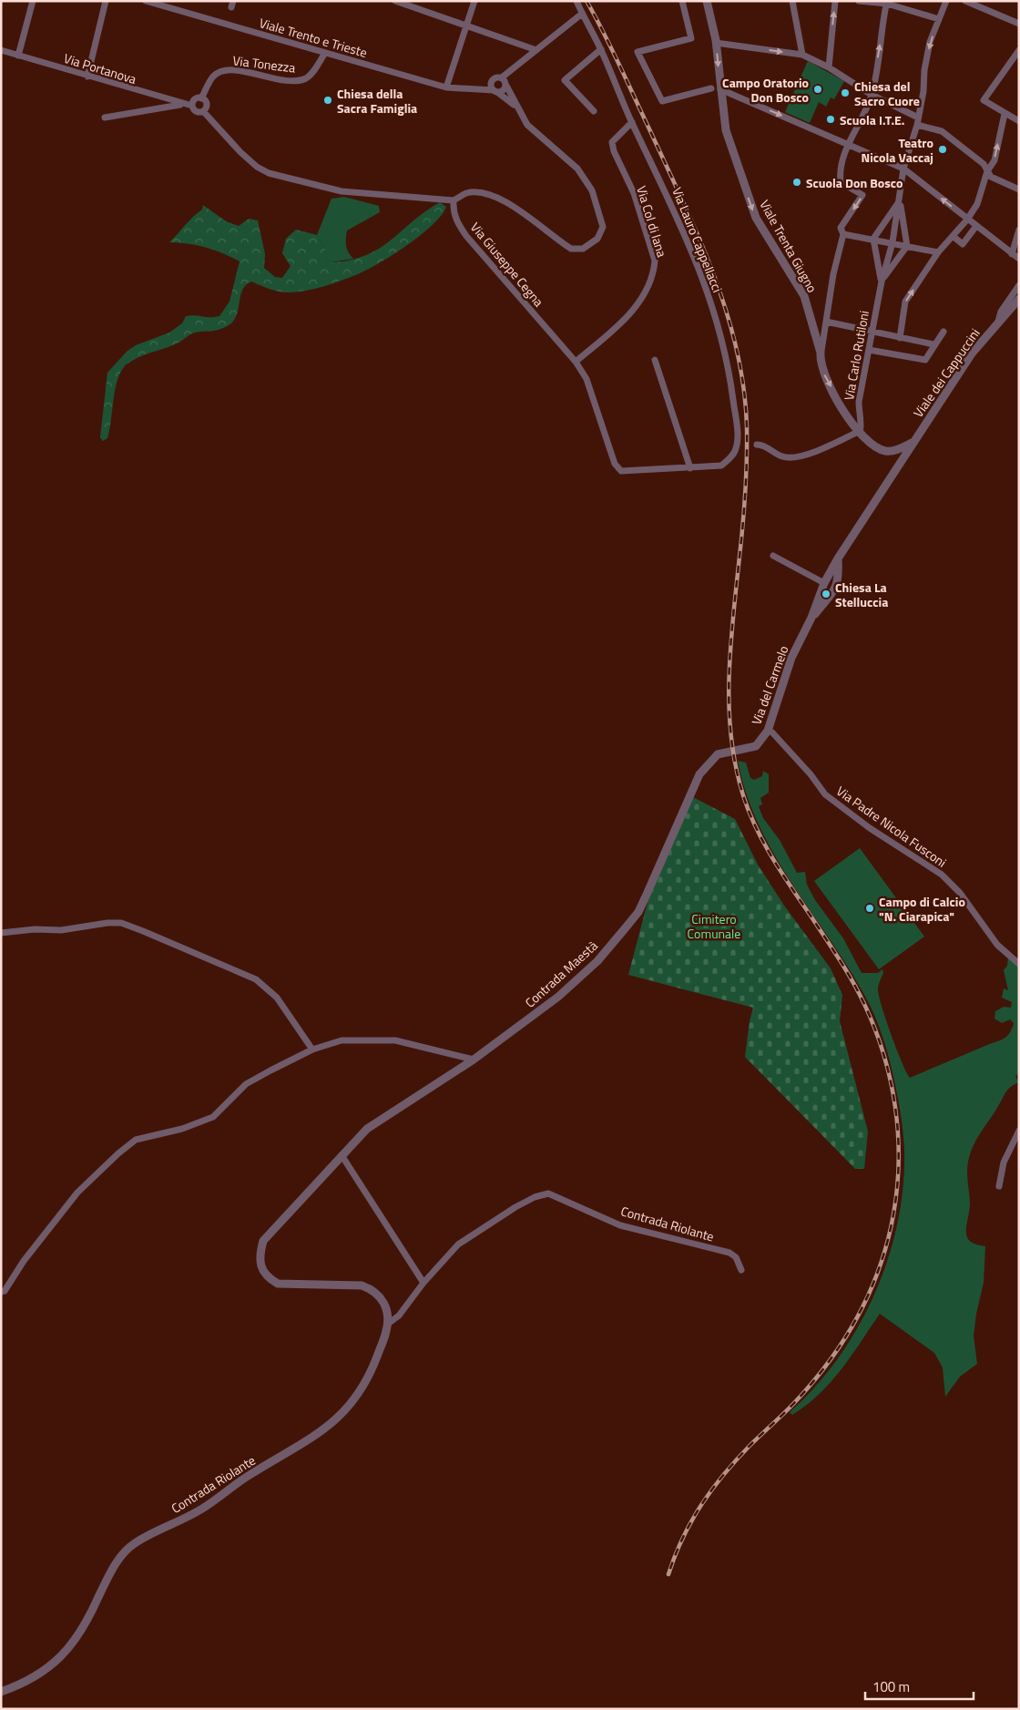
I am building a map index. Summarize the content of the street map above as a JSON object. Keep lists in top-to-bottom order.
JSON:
{
  "streets": {
    "street": [
      "Viale Trento e Trieste",
      "Via Tonezza",
      "Via Portanova",
      "Via Col di lana",
      "Via Lauro Cappellacci",
      "Viale Trenta Giugno",
      "Via Giuseppe Cegna",
      "Via Carlo Rutiloni",
      "Viale dei Cappuccini",
      "Via del Carmelo",
      "Via Padre Nicola Fusconi",
      "Contrada Maestà",
      "Contrada Riolante"
    ]
  },
  "crossings": [
    ["Viale Trento e Trieste", "Via Tonezza"],
    ["Via Tonezza", "Via Portanova"],
    ["Via Portanova", "Via Giuseppe Cegna"],
    ["Via Col di lana", "Via Lauro Cappellacci"],
    ["Via Col di lana", "Via Giuseppe Cegna"],
    ["Via Lauro Cappellacci", "Via Giuseppe Cegna"],
    ["Viale Trenta Giugno", "Via Carlo Rutiloni"],
    ["Viale dei Cappuccini", "Via del Carmelo"],
    ["Via del Carmelo", "Via Padre Nicola Fusconi"],
    ["Via del Carmelo", "Contrada Maestà"]
  ],
  "one_way": ["Viale Trenta Giugno"],
  "parks": ["Cimitero Comunale"],
  "places": [
    "Campo Oratorio Don Bosco",
    "Chiesa del Sacro Cuore",
    "Chiesa della Sacra Famiglia",
    "Scuola I.T.E.",
    "Teatro Nicola Vaccaj",
    "Scuola Don Bosco",
    "Chiesa La Stelluccia",
    "Campo di Calcio \"N. Ciarapica\""
  ],
  "scale_bar": "100 m"
}
